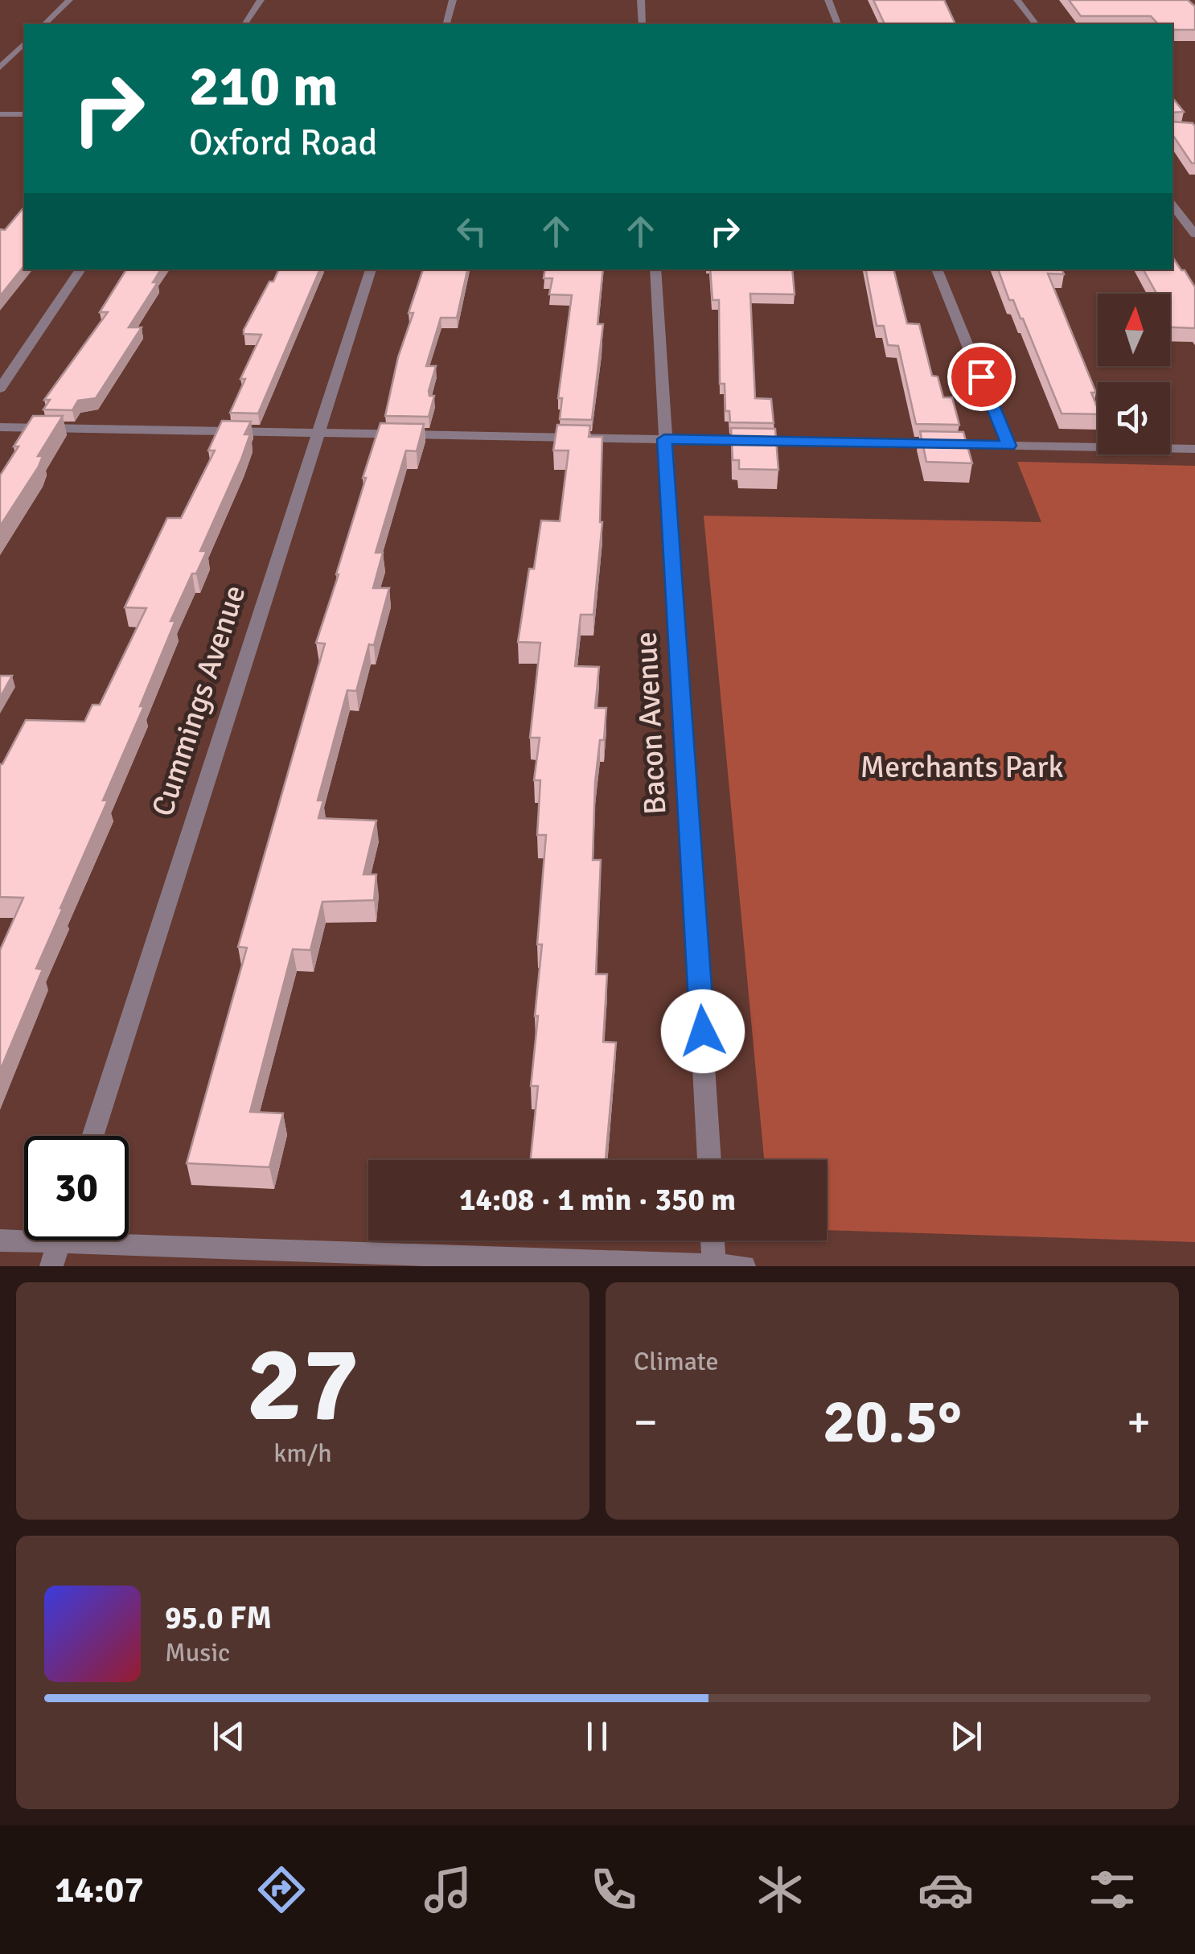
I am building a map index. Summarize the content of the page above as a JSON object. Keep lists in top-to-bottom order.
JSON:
{
  "streets": {
    "street": ["Cummings Avenue", "Bacon Avenue"]
  },
  "parks": ["Merchants Park"],
  "north": "top",
  "page": {
    "turn": ["210 m", "Oxford Road"],
    "limit": "30",
    "trip": "14:08 · 1 min · 350 m",
    "tile": [
      ["27", "km/h"],
      "Climate"
    ],
    "heat": ["−", "20.5°", "+"],
    "song": ["95.0 FM", "Music"],
    "tabs": "14:07"
  }
}
